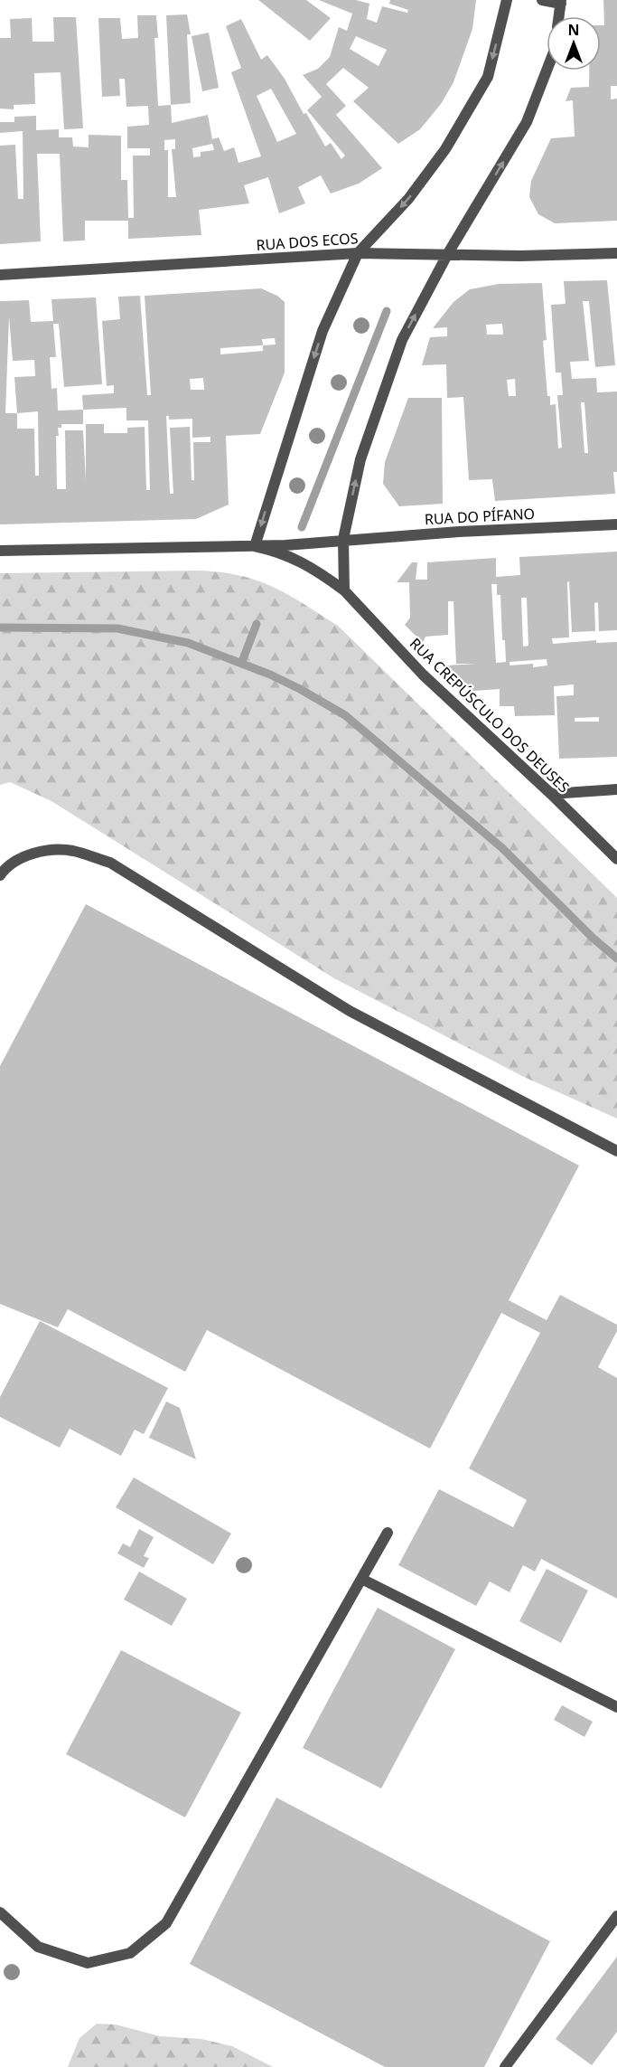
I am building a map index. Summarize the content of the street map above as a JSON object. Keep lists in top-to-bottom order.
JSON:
{
  "streets": {
    "street": ["RUA DOS ECOS", "RUA DO PÍFANO", "RUA CREPÚSCULO DOS DEUSES"]
  },
  "crossings": [
    ["RUA DO PÍFANO", "RUA CREPÚSCULO DOS DEUSES"]
  ],
  "north": "top"
}
